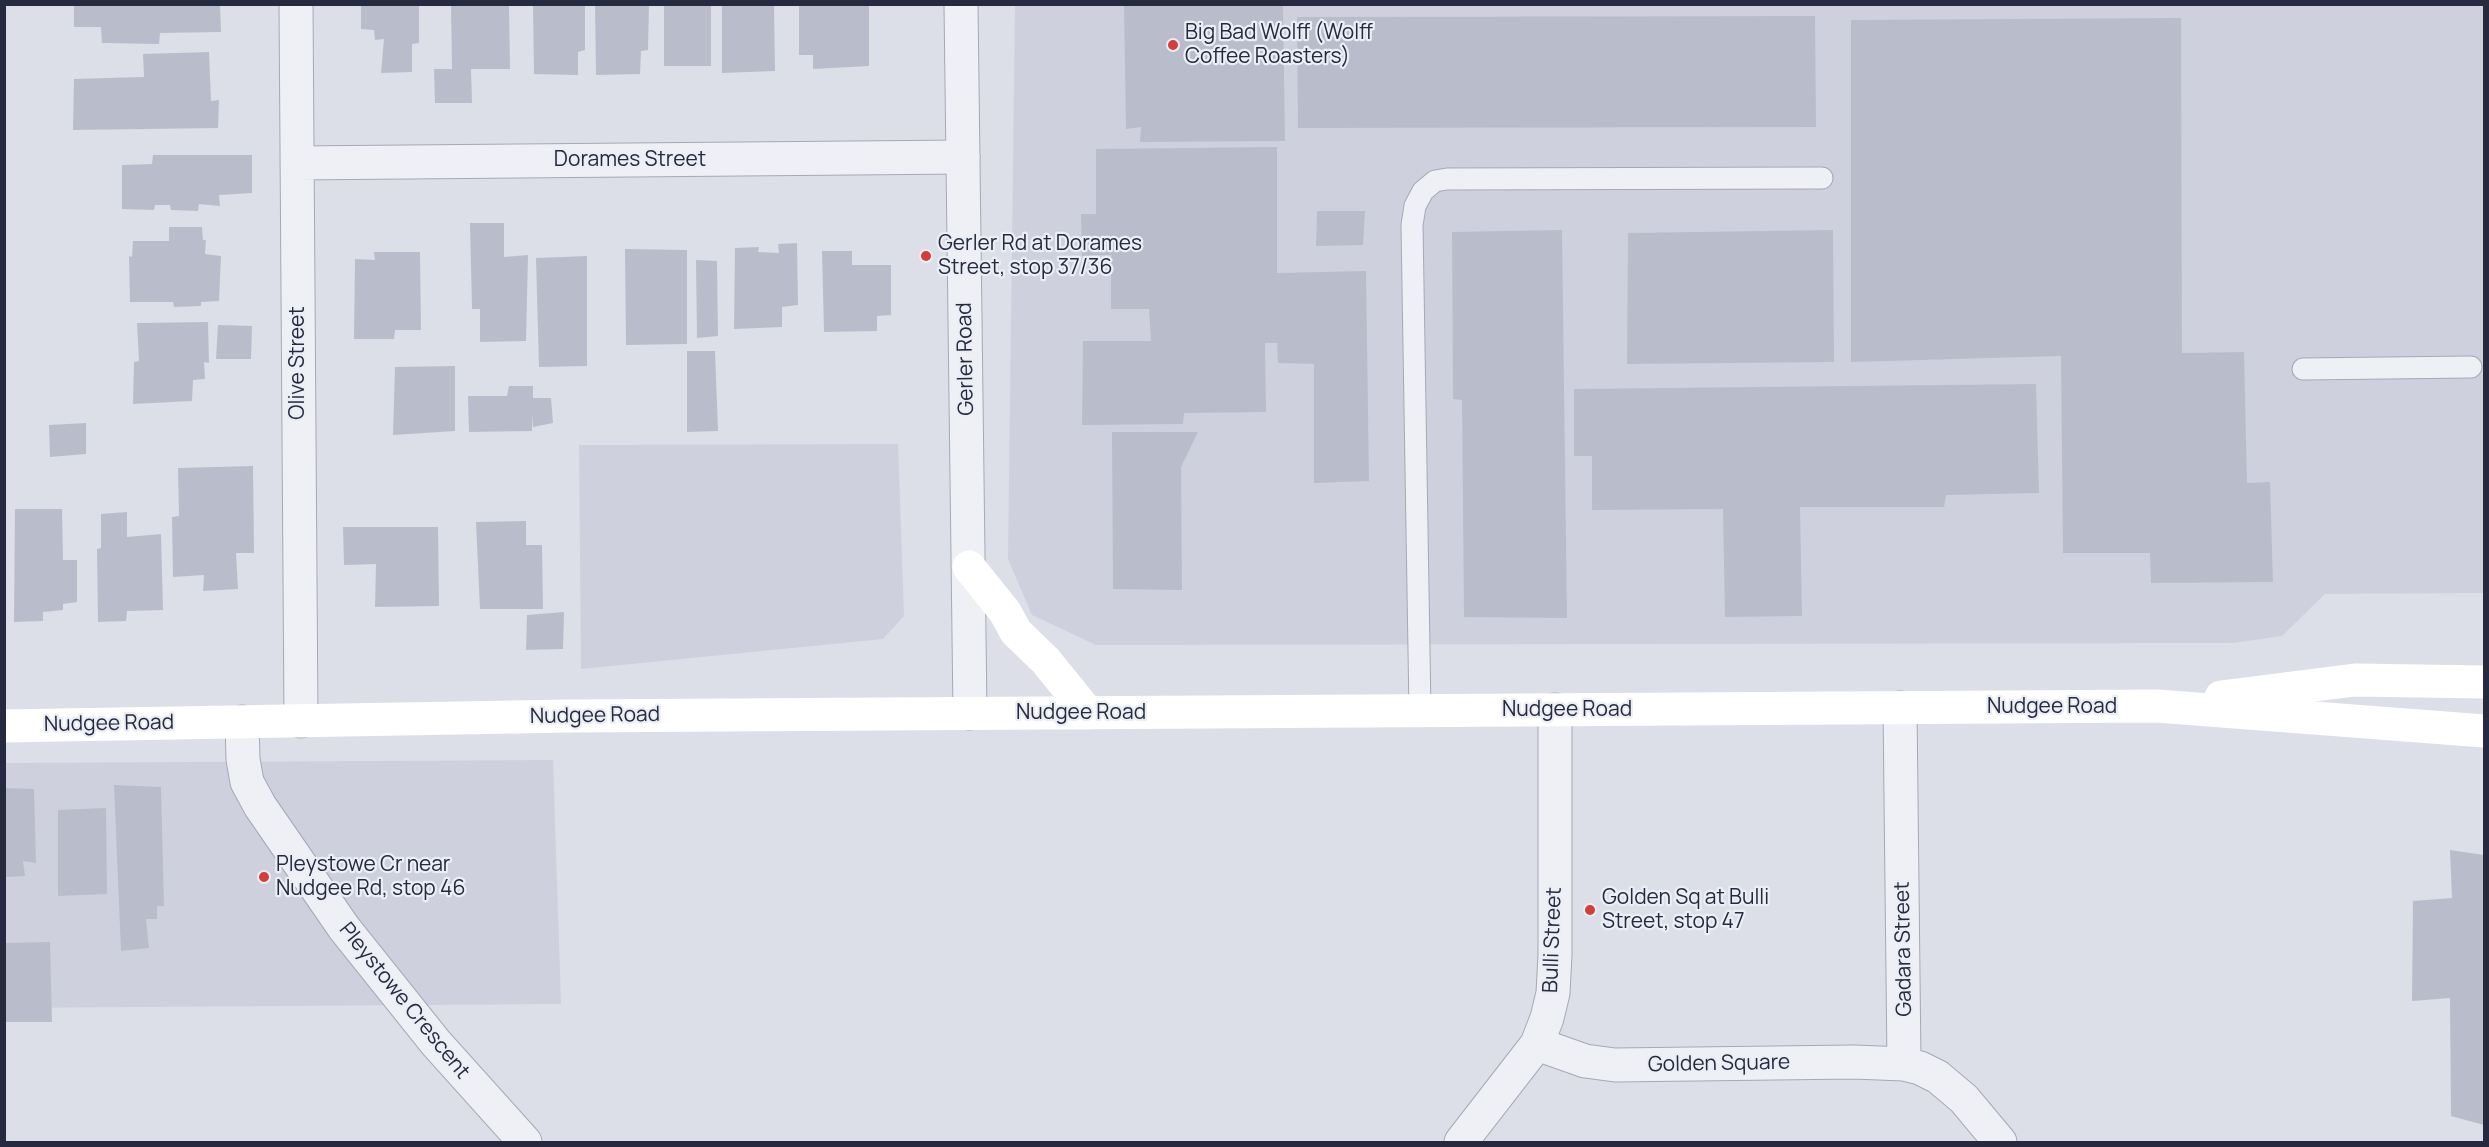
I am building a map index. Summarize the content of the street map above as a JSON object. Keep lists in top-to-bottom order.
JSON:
{
  "streets": {
    "main road": ["Nudgee Road"],
    "street": [
      "Dorames Street",
      "Gerler Road",
      "Olive Street",
      "Bulli Street",
      "Gadara Street",
      "Pleystowe Crescent",
      "Golden Square"
    ]
  },
  "crossings": [
    ["Dorames Street", "Gerler Road"],
    ["Dorames Street", "Olive Street"],
    ["Gerler Road", "Nudgee Road"],
    ["Olive Street", "Nudgee Road"],
    ["Nudgee Road", "Bulli Street"],
    ["Nudgee Road", "Gadara Street"],
    ["Nudgee Road", "Pleystowe Crescent"],
    ["Bulli Street", "Golden Square"],
    ["Gadara Street", "Golden Square"]
  ],
  "places": [
    "Big Bad Wolff (Wolff Coffee Roasters)",
    "Gerler Rd at Dorames Street, stop 37/36",
    "Pleystowe Cr near Nudgee Rd, stop 46",
    "Golden Sq at Bulli Street, stop 47"
  ]
}
